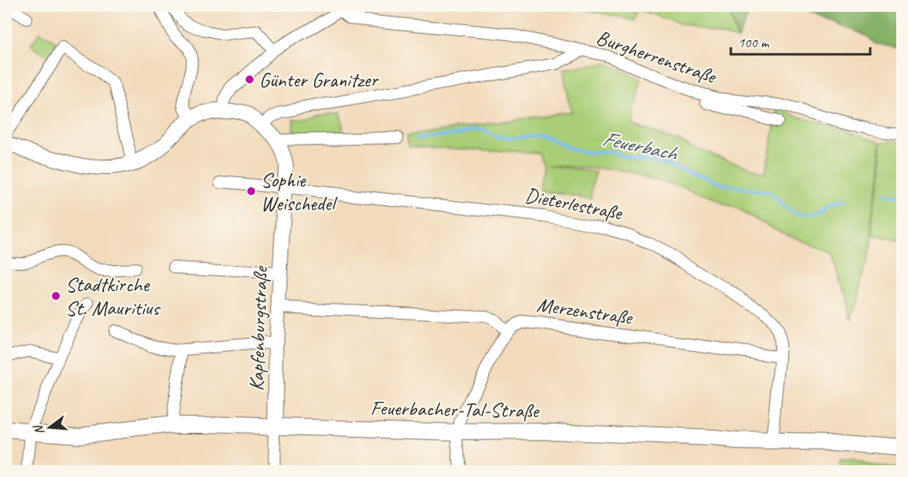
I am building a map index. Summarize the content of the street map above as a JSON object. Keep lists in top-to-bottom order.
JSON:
{
  "streets": {
    "main road": ["Feuerbacher-Tal-Straße"],
    "street": [
      "Burgherrenstraße",
      "Dieterlestraße",
      "Merzenstraße",
      "Kapfenburgstraße"
    ]
  },
  "crossings": [
    ["Burgherrenstraße", "Kapfenburgstraße"],
    ["Dieterlestraße", "Merzenstraße"],
    ["Dieterlestraße", "Kapfenburgstraße"],
    ["Dieterlestraße", "Feuerbacher-Tal-Straße"],
    ["Kapfenburgstraße", "Feuerbacher-Tal-Straße"]
  ],
  "water": ["Feuerbach"],
  "places": ["Günter Granitzer", "Sophie Weischedel", "Stadtkirche St. Mauritius"],
  "scale_bar": "100 m",
  "north": "left"
}
